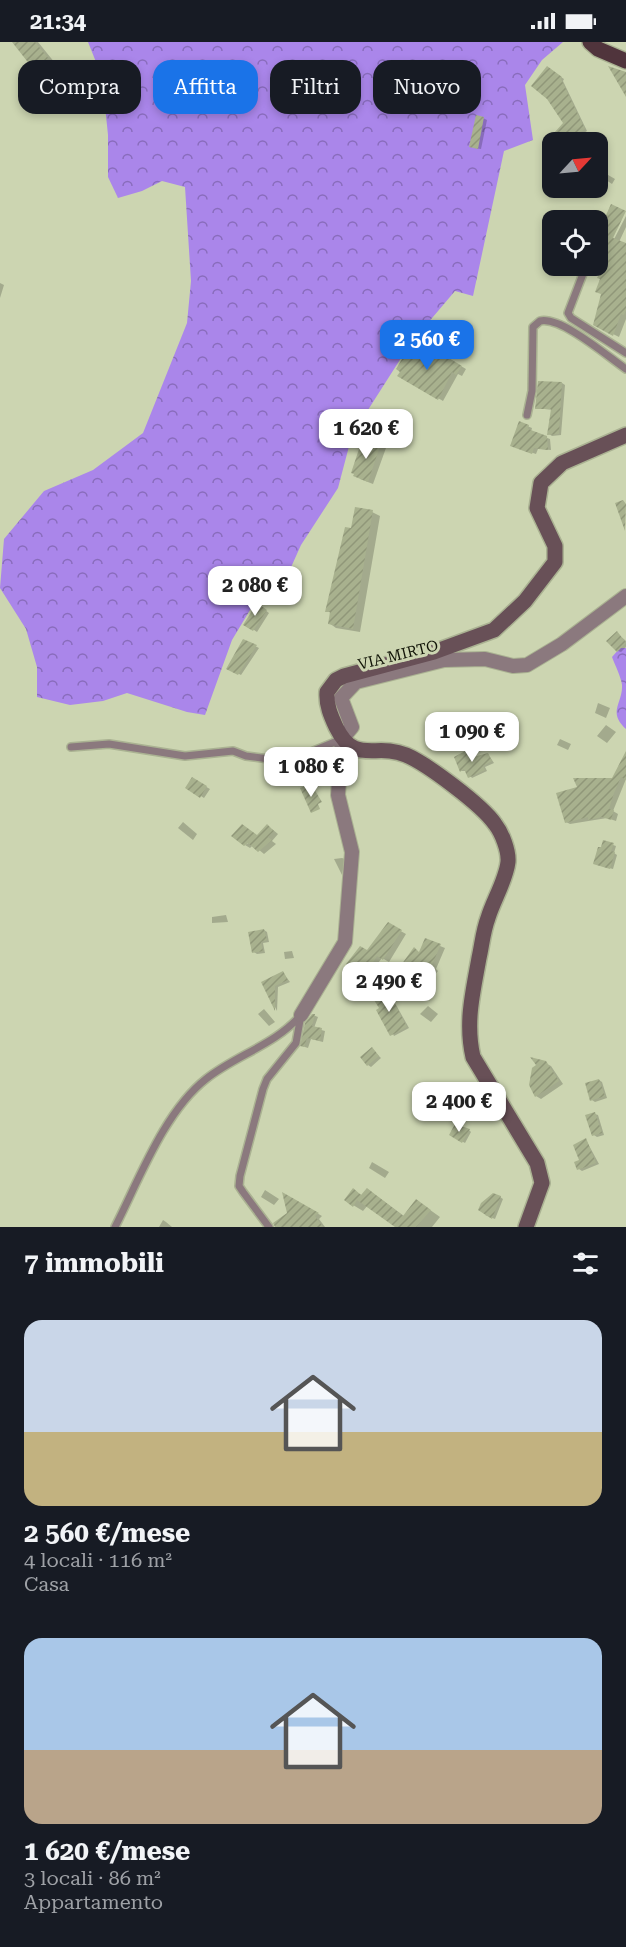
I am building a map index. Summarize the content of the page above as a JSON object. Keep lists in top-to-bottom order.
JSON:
{
  "streets": {
    "street": ["VIA MIRTO"]
  },
  "north": "top right",
  "page": {
    "status": "21:34",
    "chip": [
      "Compra",
      "Affitta",
      "Filtri",
      "Nuovo"
    ],
    "price": [
      "2 560 €",
      "1 620 €",
      "2 080 €",
      "1 090 €",
      "1 080 €",
      "2 490 €",
      "2 400 €"
    ],
    "heading": "7 immobili",
    "list": [
      {
        "name": "2 560 €/mese",
        "note": "4 locali · 116 m² · Casa"
      },
      {
        "name": "1 620 €/mese",
        "note": "3 locali · 86 m² · Appartamento"
      }
    ]
  }
}
